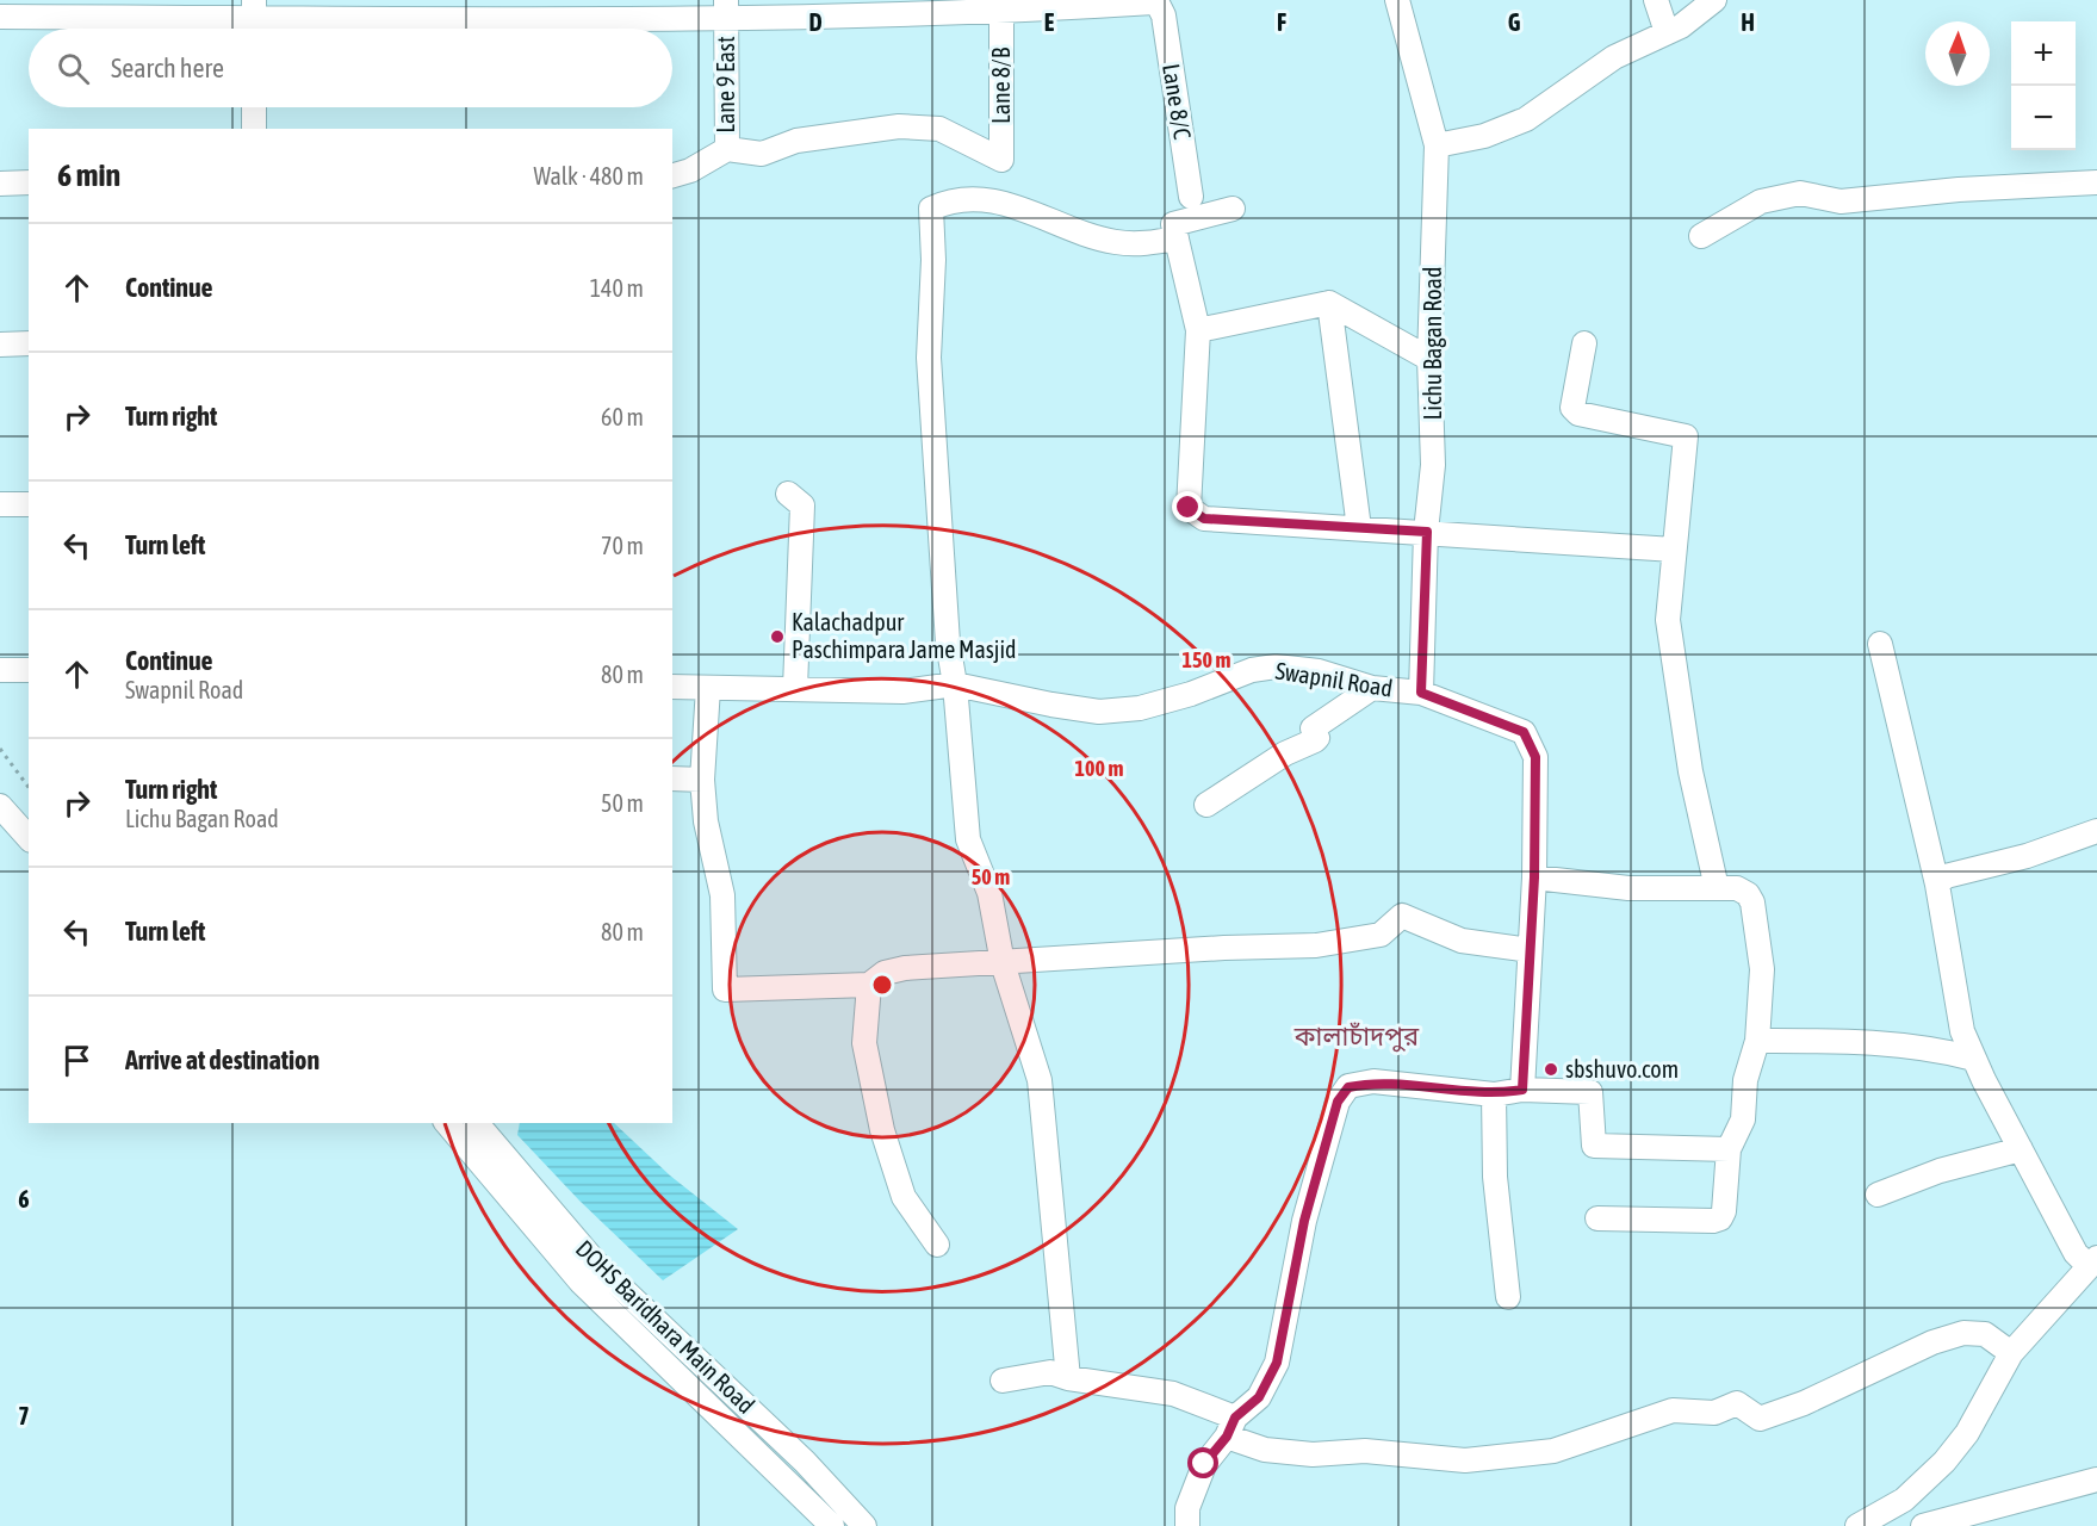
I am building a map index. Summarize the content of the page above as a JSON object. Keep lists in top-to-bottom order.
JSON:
{
  "streets": {
    "street": [
      "Lane 9 East",
      "Lane 8/B",
      "Lane 8/C",
      "Lichu Bagan Road",
      "Swapnil Road",
      "DOHS Baridhara Main Road"
    ]
  },
  "crossings": [
    ["Lane 9 East", "Lane 8/B"],
    ["Lane 8/B", "Lane 8/C"],
    ["Lichu Bagan Road", "Swapnil Road"]
  ],
  "districts": ["কালাচাঁদপুর"],
  "places": ["Kalachadpur Paschimpara Jame Masjid", "sbshuvo.com"],
  "north": "top",
  "page": {
    "map_buttons": ["+", "−"],
    "search": "Search here",
    "heading": ["6 min", "Walk · 480 m"],
    "list": [
      ["Continue", "140 m"],
      ["Turn right", "60 m"],
      ["Turn left", "70 m"],
      ["Continue", "Swapnil Road", "80 m"],
      ["Turn right", "Lichu Bagan Road", "50 m"],
      ["Turn left", "80 m"],
      "Arrive at destination"
    ]
  },
  "grid": {
    "columns": [
      "D",
      "E",
      "F",
      "G",
      "H"
    ],
    "rows": ["6", "7"]
  },
  "rings": ["150 m", "100 m", "50 m"]
}
